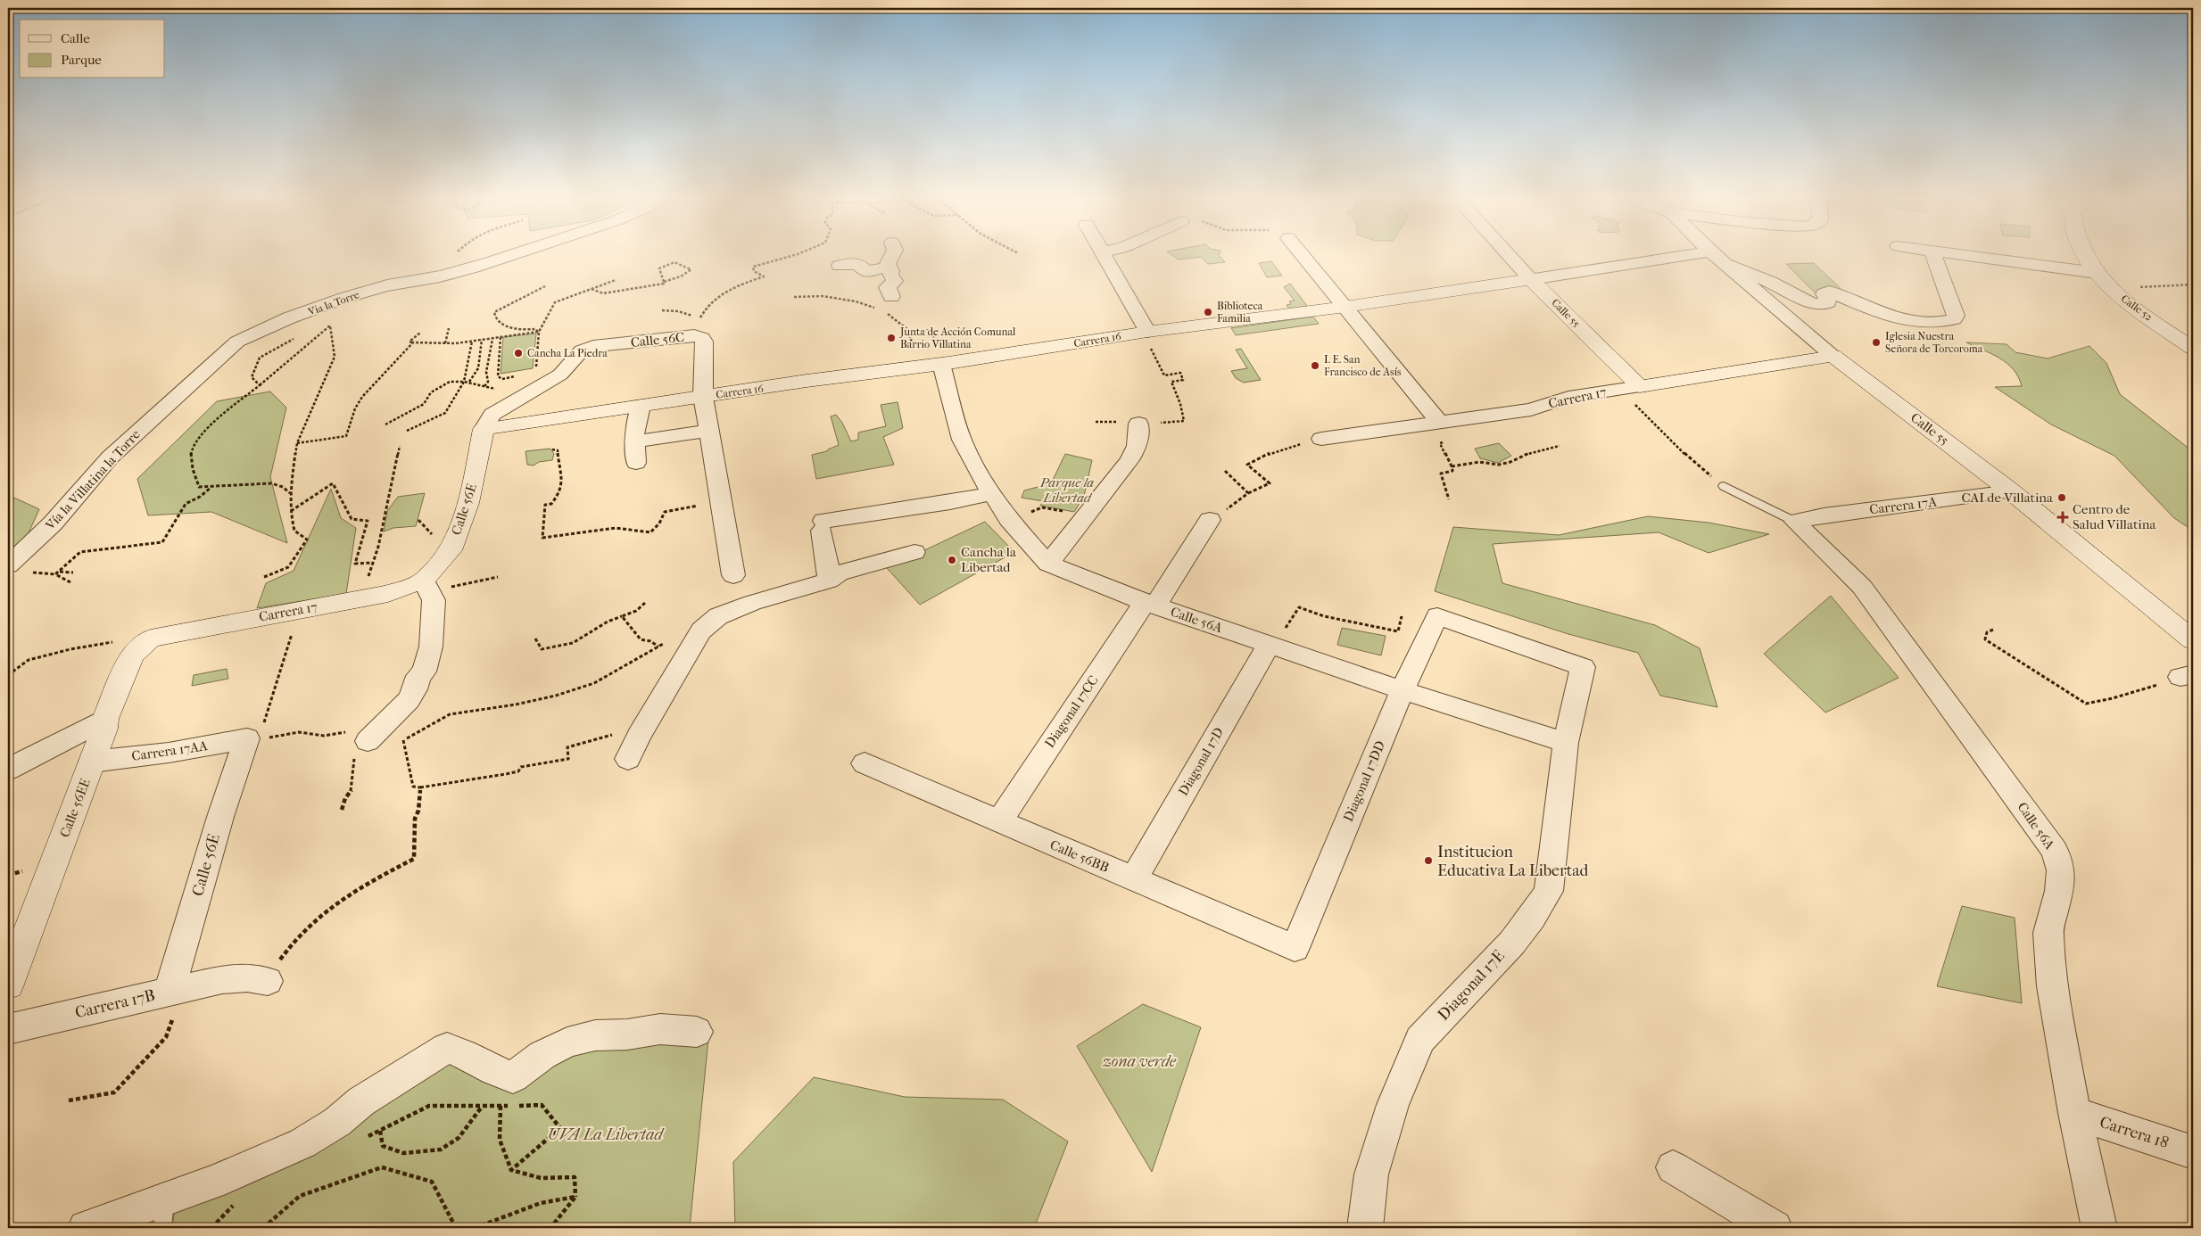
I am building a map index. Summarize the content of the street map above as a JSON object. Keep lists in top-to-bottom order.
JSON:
{
  "streets": {
    "street": [
      "Via la Torre",
      "Calle 52",
      "Calle 55",
      "Calle 56C",
      "Carrera 16",
      "Carrera 17",
      "Vía la Villatina la Torre",
      "Carrera 17A",
      "Calle 56E",
      "Calle 56A",
      "Diagonal 17CC",
      "Carrera 17AA",
      "Diagonal 17D",
      "Diagonal 17DD",
      "Calle 56EE",
      "Calle 56BB",
      "Diagonal 17E",
      "Carrera 17B",
      "Carrera 18"
    ]
  },
  "crossings": [
    ["Via la Torre", "Vía la Villatina la Torre"],
    ["Calle 55", "Carrera 16"],
    ["Calle 55", "Carrera 17"],
    ["Calle 55", "Carrera 17A"],
    ["Calle 56C", "Carrera 16"],
    ["Calle 56C", "Calle 56E"],
    ["Carrera 16", "Calle 56E"],
    ["Carrera 16", "Calle 56A"],
    ["Carrera 17", "Calle 56E"],
    ["Carrera 17", "Calle 56EE"],
    ["Carrera 17A", "Calle 56A"],
    ["Calle 56E", "Carrera 17AA"],
    ["Calle 56E", "Carrera 17B"],
    ["Calle 56A", "Diagonal 17CC"],
    ["Calle 56A", "Diagonal 17D"],
    ["Calle 56A", "Diagonal 17DD"],
    ["Calle 56A", "Diagonal 17E"],
    ["Calle 56A", "Carrera 18"],
    ["Diagonal 17CC", "Calle 56BB"],
    ["Carrera 17AA", "Calle 56EE"],
    ["Diagonal 17D", "Calle 56BB"],
    ["Diagonal 17DD", "Calle 56BB"],
    ["Diagonal 17DD", "Diagonal 17E"]
  ],
  "parks": ["Parque la Libertad", "zona verde", "UVA La Libertad"],
  "places": {
    "other": [
      "Biblioteca Familia",
      "Junta de Acción Comunal Barrio Villatina",
      "Iglesia Nuestra Señora de Torcoroma",
      "Cancha La Piedra",
      "I. E. San Francisco de Asís",
      "CAI de Villatina",
      "Cancha la Libertad",
      "Institucion Educativa La Libertad"
    ],
    "health": ["Centro de Salud Villatina"]
  },
  "legend": ["Calle", "Parque"]
}
